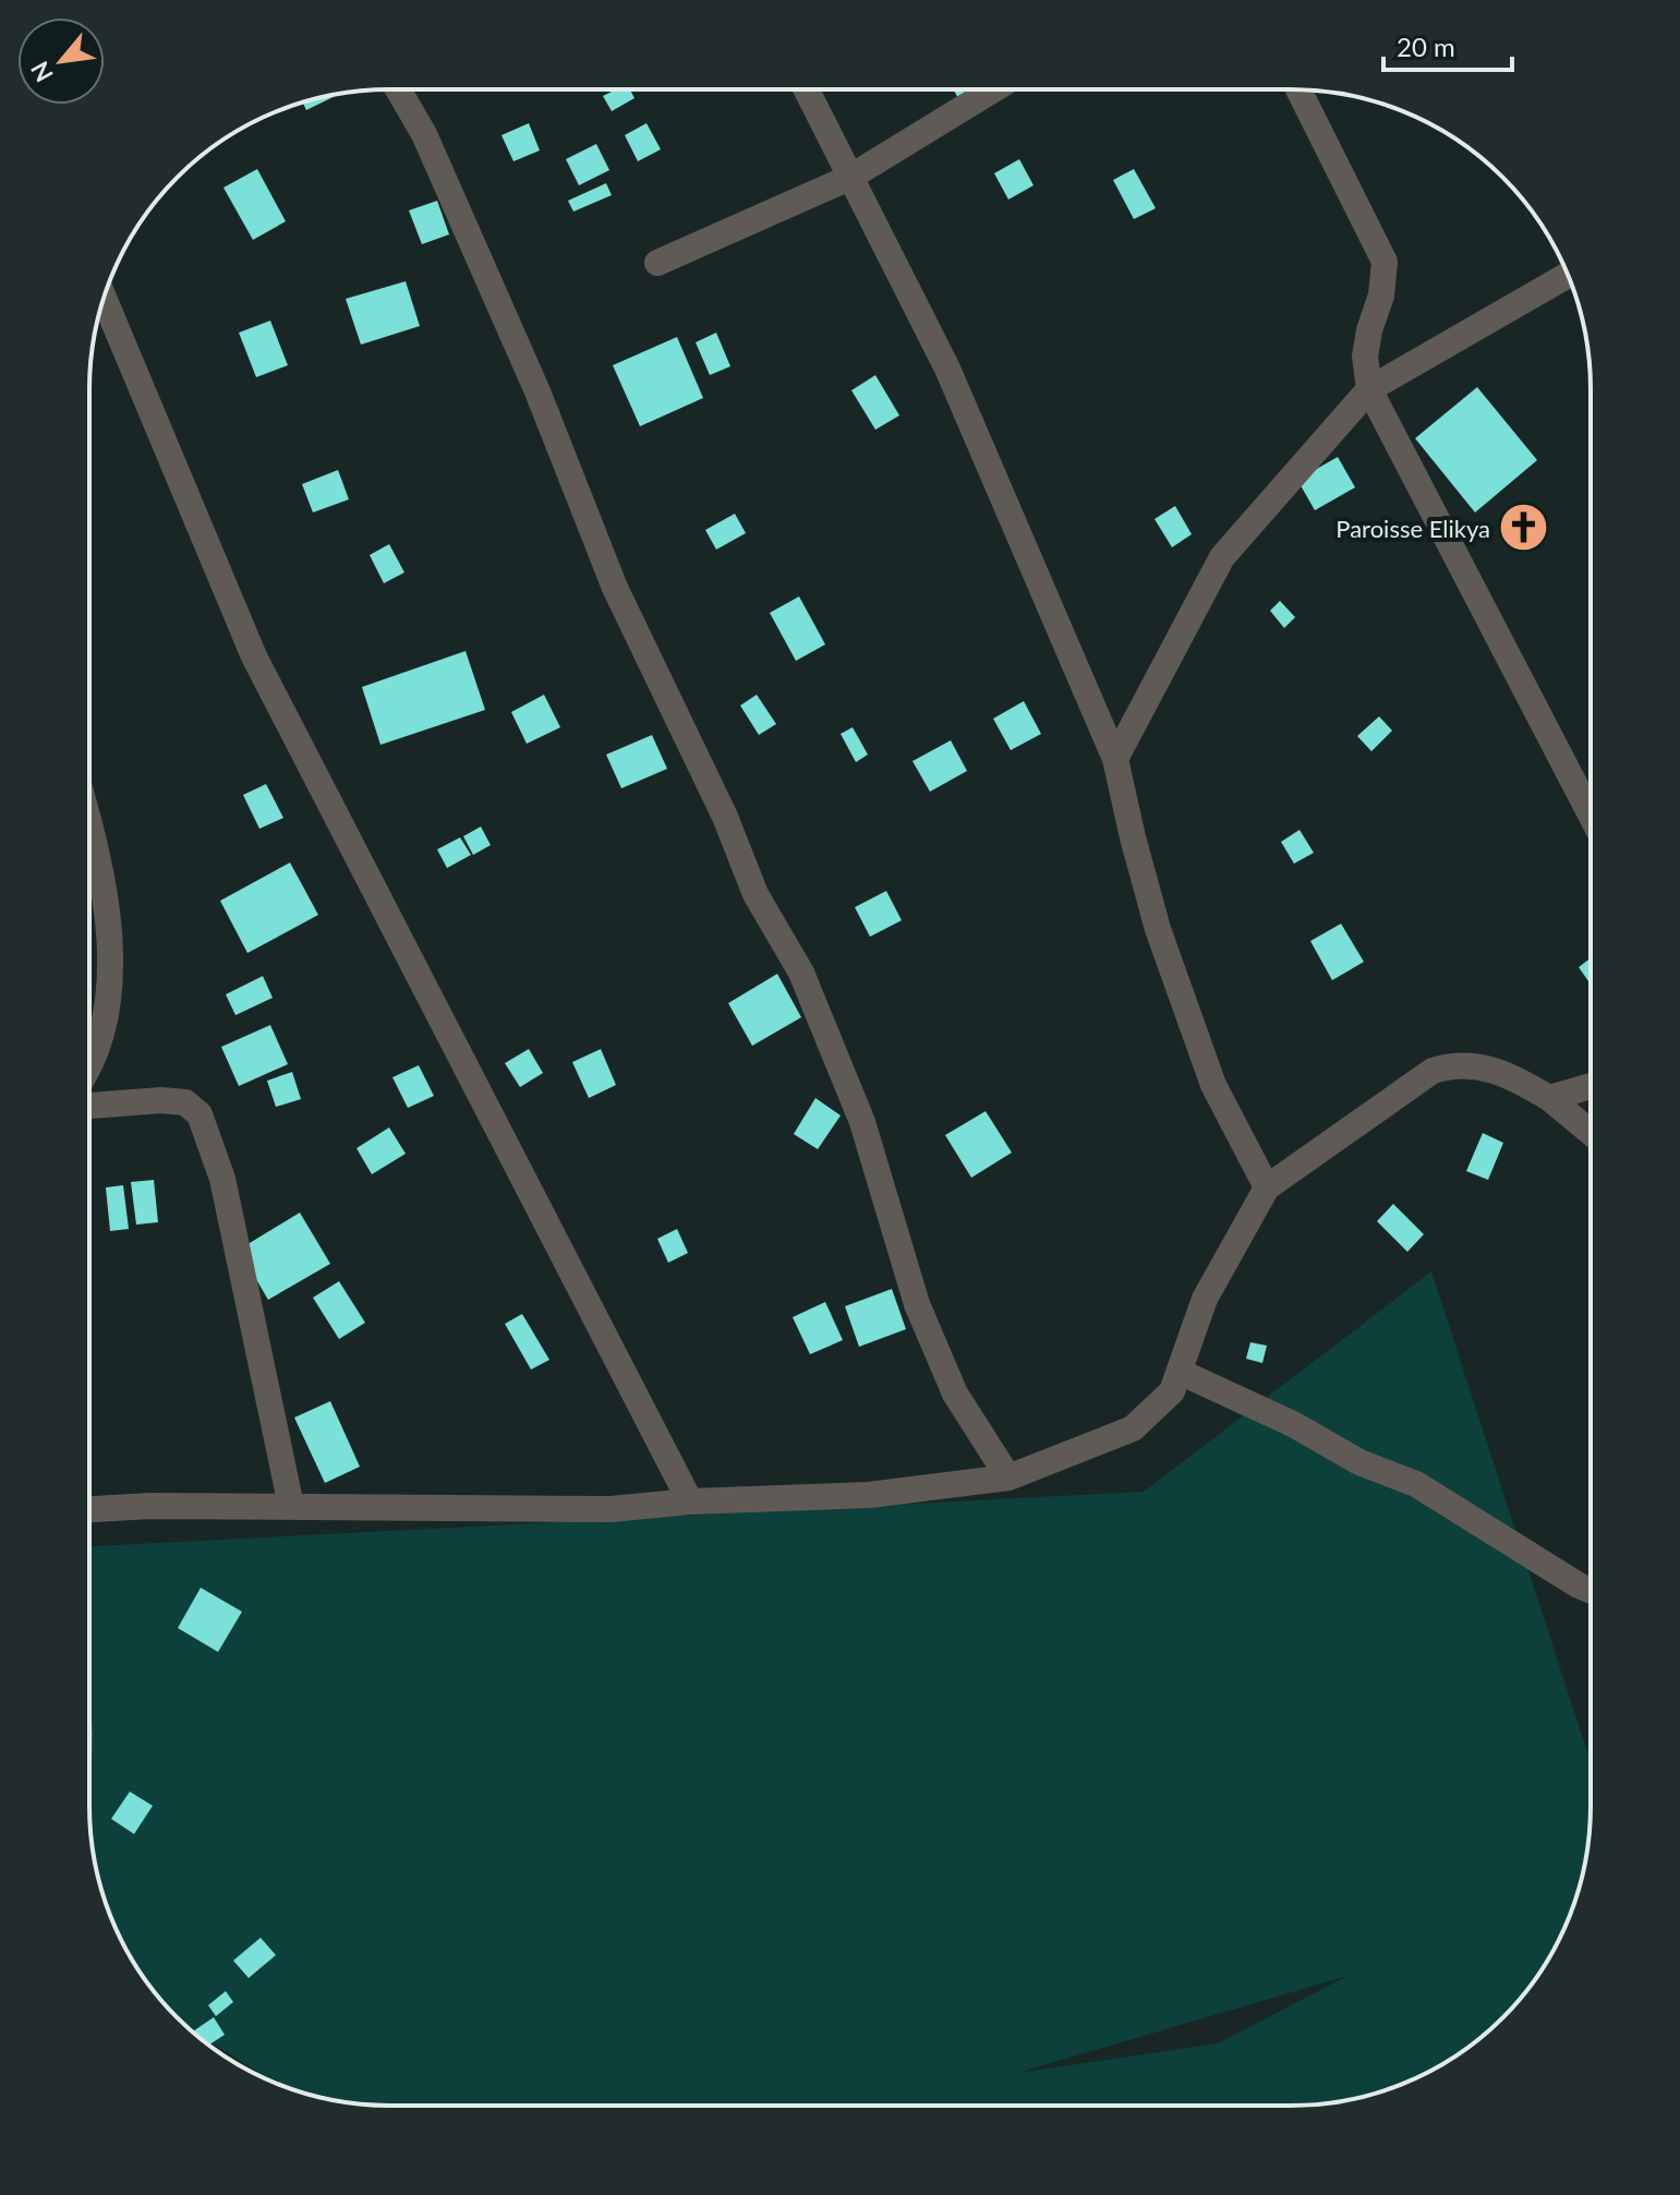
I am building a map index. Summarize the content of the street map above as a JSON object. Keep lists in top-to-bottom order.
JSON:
{
  "places": {
    "church": ["Paroisse Elikya"]
  },
  "scale_bar": "20 m",
  "north": "bottom left"
}
